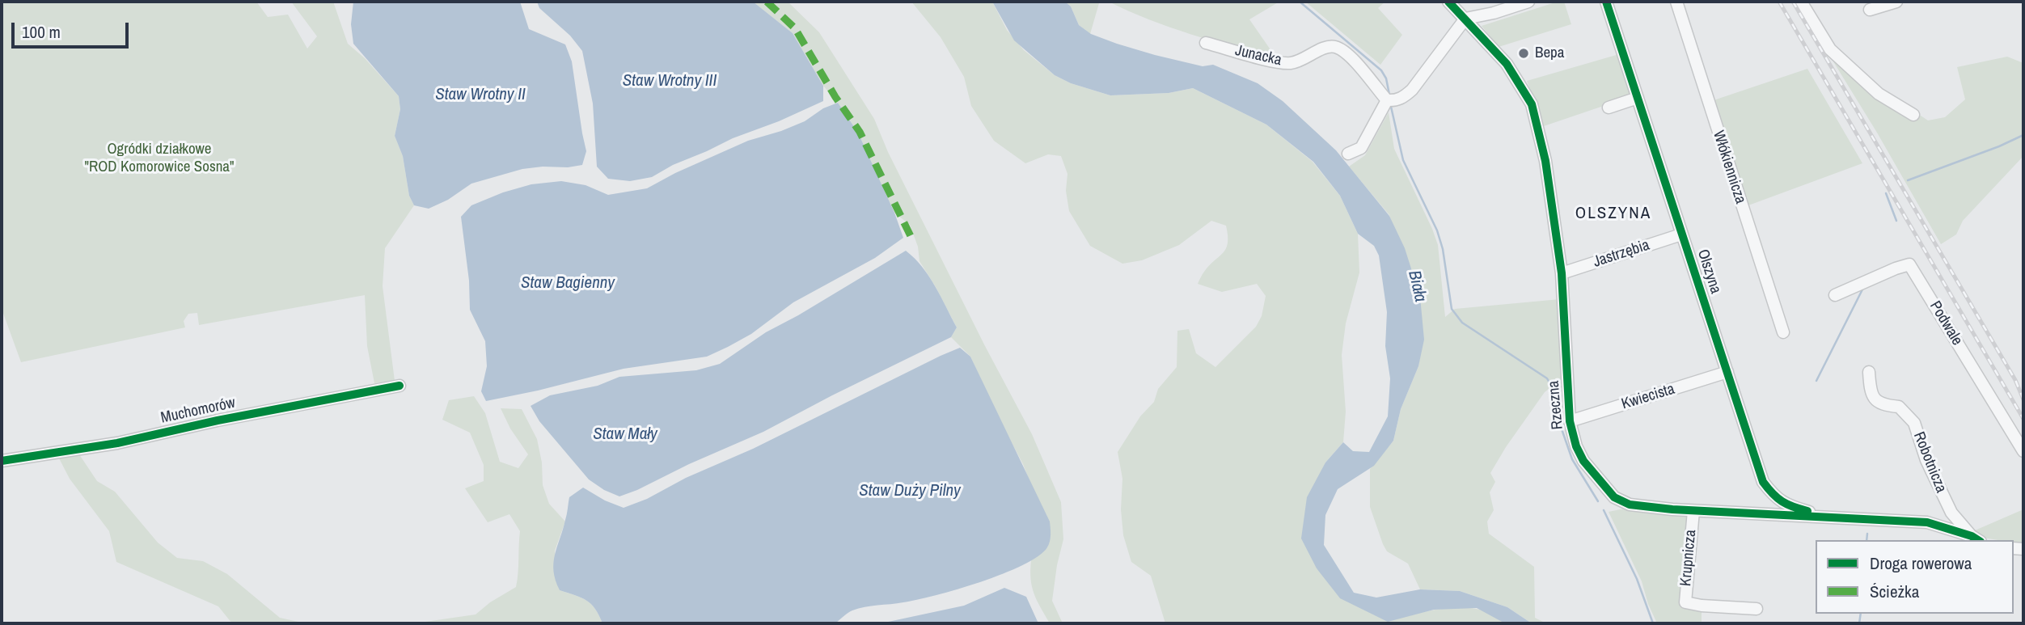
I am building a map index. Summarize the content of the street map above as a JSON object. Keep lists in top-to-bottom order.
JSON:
{
  "streets": {
    "street": [
      "Junacka",
      "Włókiennicza",
      "Jastrzębia",
      "Olszyna",
      "Podwale",
      "Kwiecista",
      "Rzeczna",
      "Muchomorów",
      "Robotnicza",
      "Krupnicza"
    ]
  },
  "crossings": [
    ["Jastrzębia", "Olszyna"],
    ["Jastrzębia", "Rzeczna"],
    ["Olszyna", "Kwiecista"],
    ["Olszyna", "Rzeczna"],
    ["Kwiecista", "Rzeczna"],
    ["Rzeczna", "Robotnicza"],
    ["Rzeczna", "Krupnicza"]
  ],
  "districts": ["OLSZYNA"],
  "water": [
    "Staw Wrotny III",
    "Staw Wrotny II",
    "Staw Bagienny",
    "Biała",
    "Staw Mały",
    "Staw Duży Pilny"
  ],
  "parks": ["Ogródki działkowe \"ROD Komorowice Sosna\""],
  "places": ["Bepa"],
  "legend": ["Droga rowerowa", "Ścieżka"],
  "scale_bar": "100 m"
}
